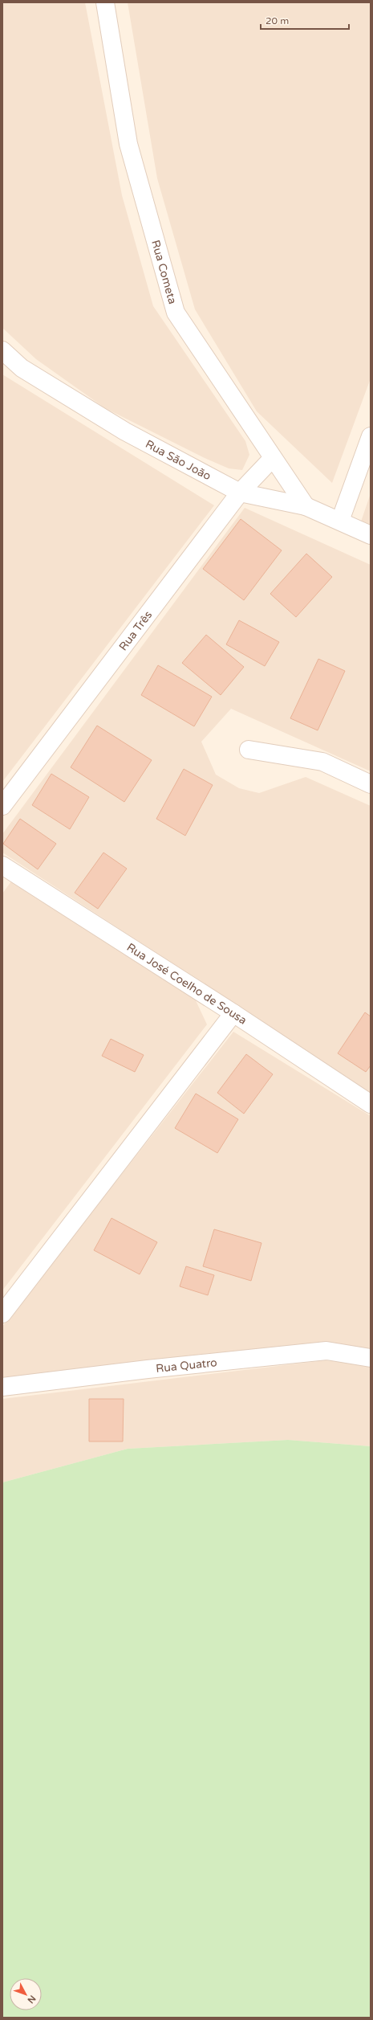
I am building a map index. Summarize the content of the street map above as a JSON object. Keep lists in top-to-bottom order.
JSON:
{
  "streets": {
    "street": [
      "Rua Cometa",
      "Rua São João",
      "Rua Três",
      "Rua José Coelho de Sousa",
      "Rua Quatro"
    ]
  },
  "crossings": [
    ["Rua Cometa", "Rua São João"],
    ["Rua Cometa", "Rua Três"],
    ["Rua São João", "Rua Três"]
  ],
  "scale_bar": "20 m",
  "north": "bottom right"
}
